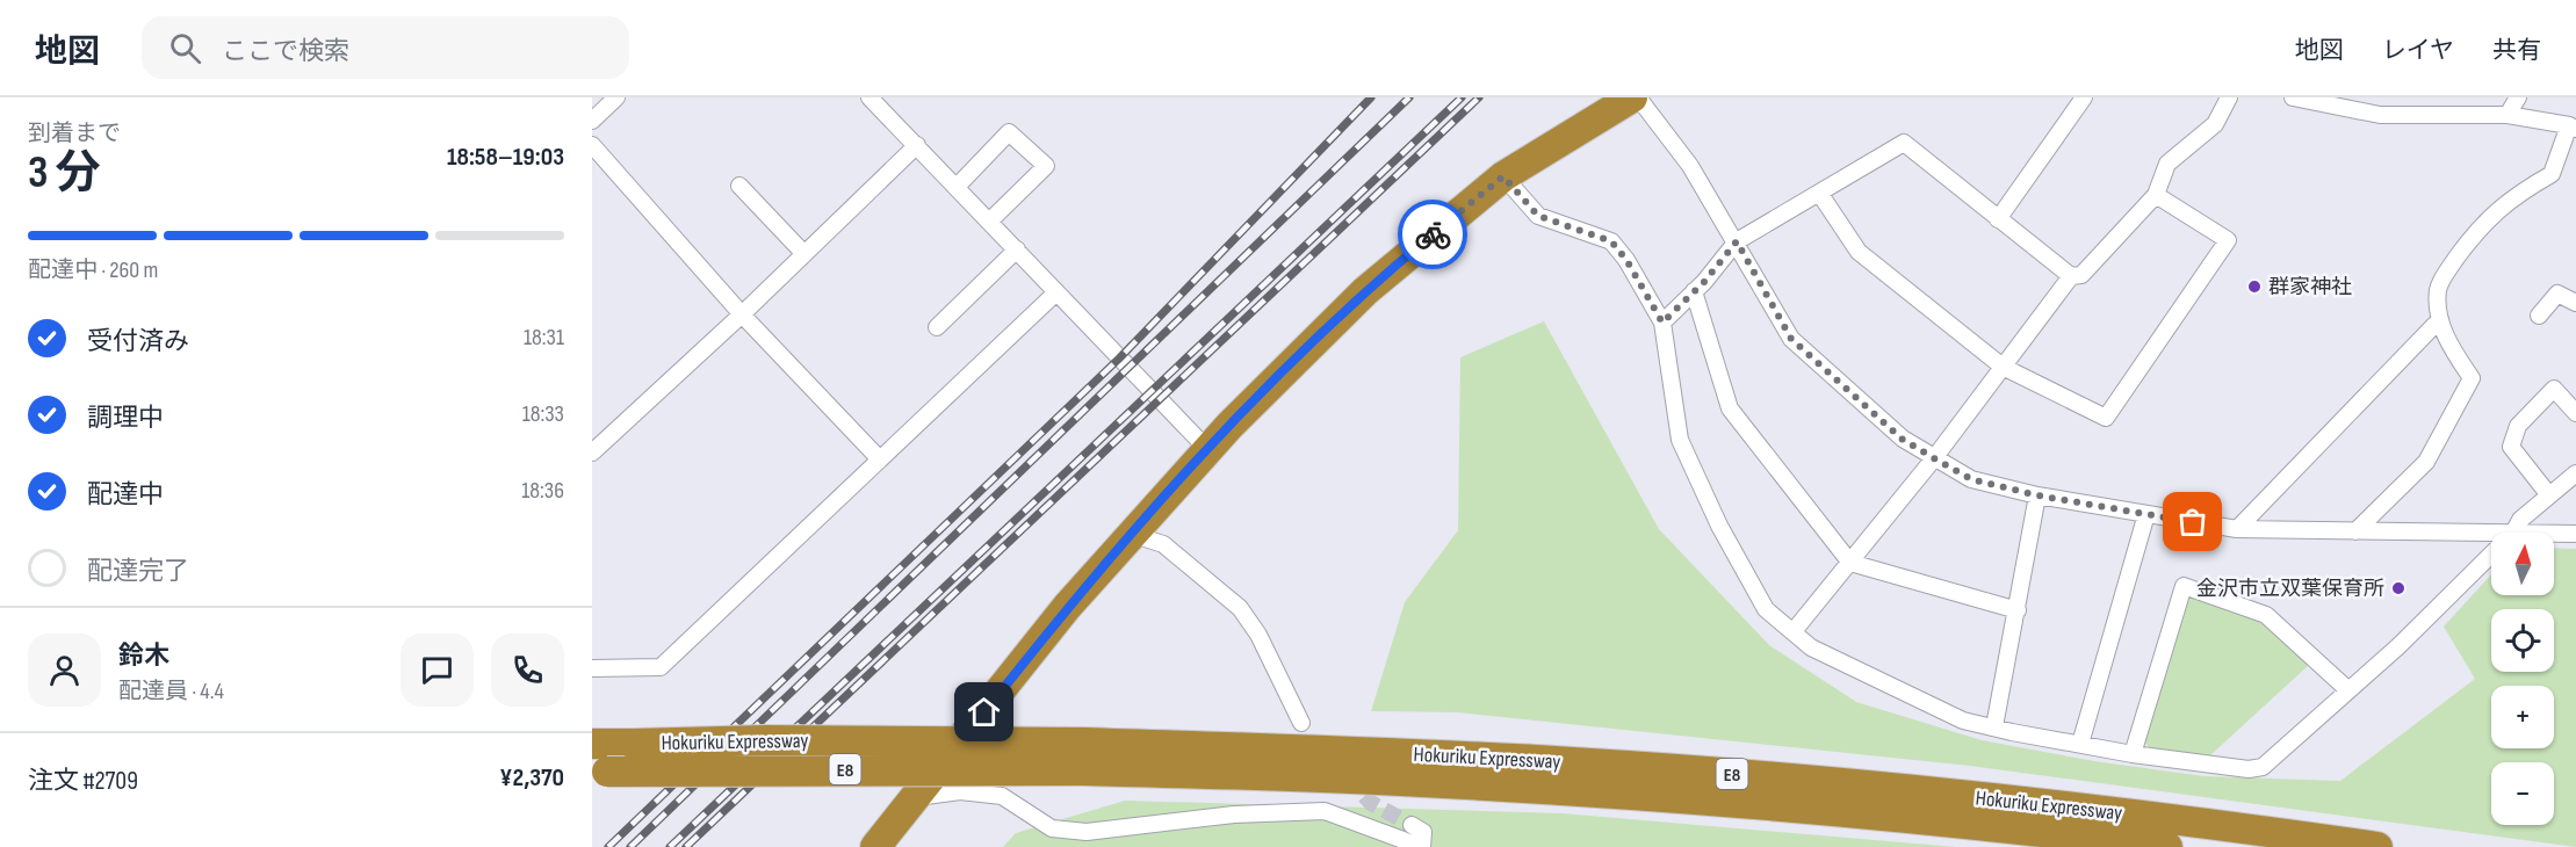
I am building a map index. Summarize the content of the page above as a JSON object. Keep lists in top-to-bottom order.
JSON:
{
  "streets": {
    "highway": ["Hokuriku Expressway", "E8"]
  },
  "places": ["群家神社", "金沢市立双葉保育所"],
  "north": "top",
  "page": {
    "header": "地図",
    "search": "ここで検索",
    "nav": ["地図", "レイヤ", "共有"],
    "heading": ["3 分", "到着まで", "18:58–19:03"],
    "panel": [
      "鈴木",
      "配達員 · 4.4",
      "注文 #2709",
      "¥2,370"
    ],
    "bar": "配達中 · 260 m",
    "list": [
      ["受付済み", "18:31"],
      ["調理中", "18:33"],
      ["配達中", "18:36"],
      "配達完了"
    ],
    "map_buttons": ["+", "−"]
  }
}
